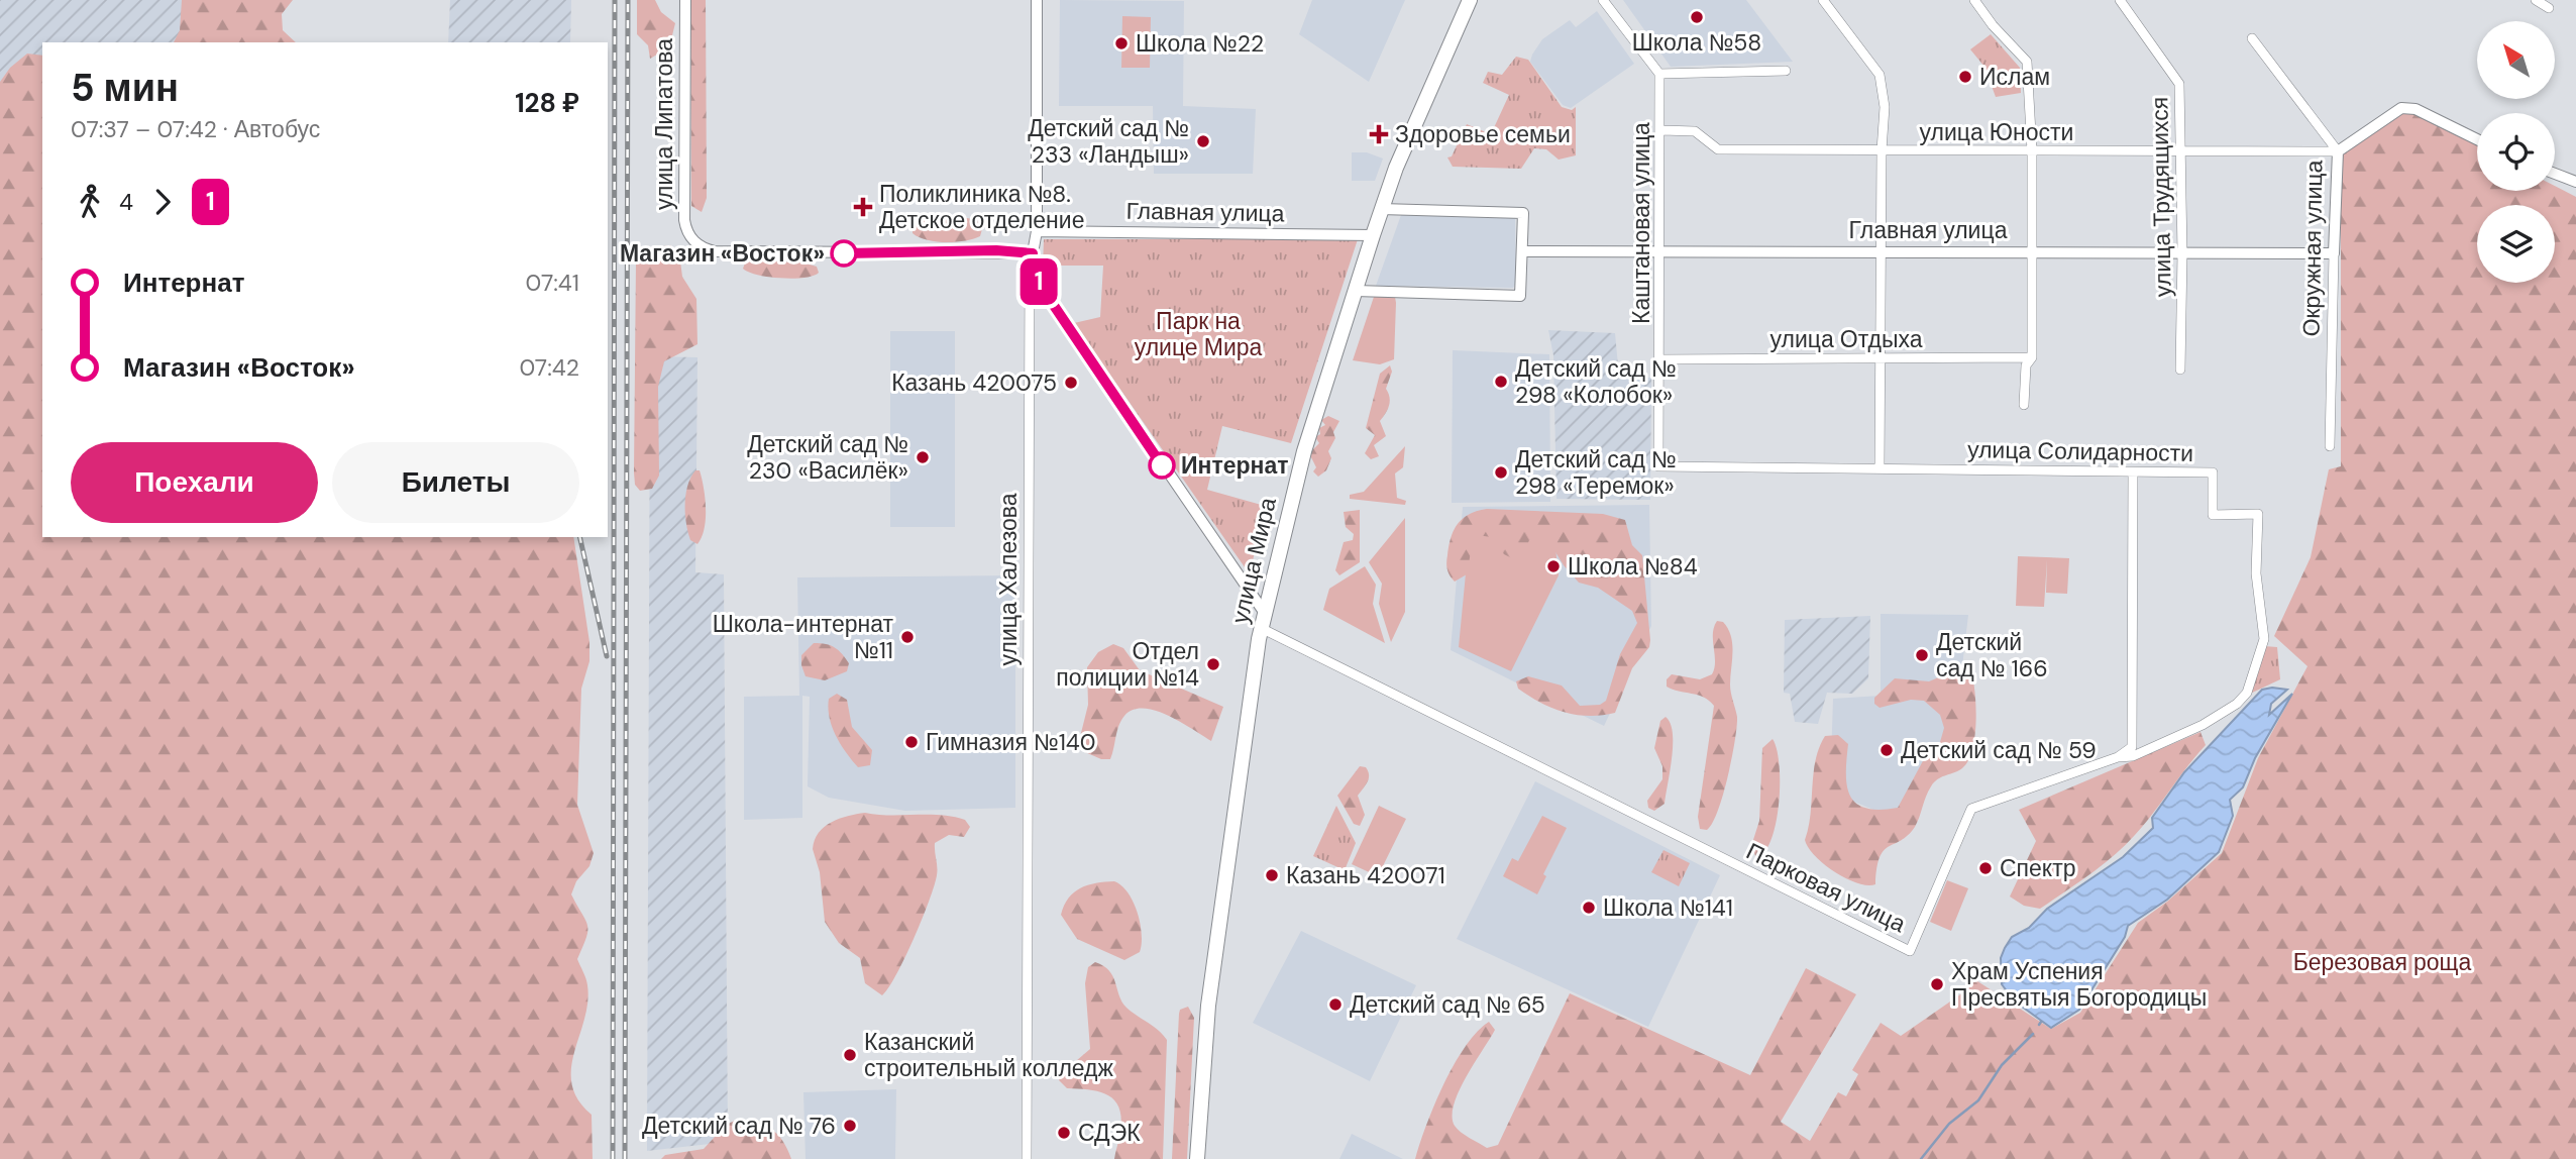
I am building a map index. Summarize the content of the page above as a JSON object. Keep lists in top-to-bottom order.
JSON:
{
  "streets": {
    "main road": ["улица Мира"],
    "street": [
      "улица Липатова",
      "улица Юности",
      "улица Трудящихся",
      "Главная улица",
      "Каштановая улица",
      "Окружная улица",
      "улица Отдыха",
      "улица Солидарности",
      "улица Халезова",
      "Парковая улица"
    ]
  },
  "crossings": [
    ["улица Липатова", "улица Халезова"],
    ["улица Юности", "улица Трудящихся"],
    ["улица Юности", "Каштановая улица"],
    ["улица Юности", "Окружная улица"],
    ["улица Трудящихся", "Главная улица"],
    ["Главная улица", "Каштановая улица"],
    ["Главная улица", "Окружная улица"],
    ["Главная улица", "улица Мира"],
    ["Главная улица", "улица Халезова"],
    ["Каштановая улица", "улица Отдыха"],
    ["Каштановая улица", "улица Солидарности"],
    ["улица Солидарности", "Парковая улица"],
    ["улица Мира", "Парковая улица"]
  ],
  "parks": ["Парк на улице Мира", "Березовая роща"],
  "places": {
    "other": [
      "Школа №58",
      "Школа №22",
      "Ислам",
      "Детский сад № 233 «Ландыш»",
      "Магазин «Восток»",
      "Детский сад № 298 «Колобок»",
      "Казань 420075",
      "Детский сад № 230 «Василёк»",
      "Интернат",
      "Детский сад № 298 «Теремок»",
      "Школа №84",
      "Школа-интернат №11",
      "Детский сад № 166",
      "Отдел полиции №14",
      "Гимназия №140",
      "Детский сад № 59",
      "Спектр",
      "Казань 420071",
      "Школа №141",
      "Храм Успения Пресвятыя Богородицы",
      "Детский сад № 65",
      "Казанский строительный колледж",
      "Детский сад № 76",
      "СДЭК"
    ],
    "health": ["Здоровье семьи", "Поликлиника №8. Детское отделение"]
  },
  "lines": ["bus line 1"],
  "north": "top left",
  "page": {
    "on_map": "1",
    "heading": ["5 мин", "07:37 – 07:42 · Автобус", "128 ₽"],
    "legs": ["4", "1"],
    "list": [
      {
        "name": "Интернат",
        "value": "07:41"
      },
      {
        "name": "Магазин «Восток»",
        "value": "07:42"
      }
    ],
    "buttons": ["Поехали", "Билеты"]
  }
}
